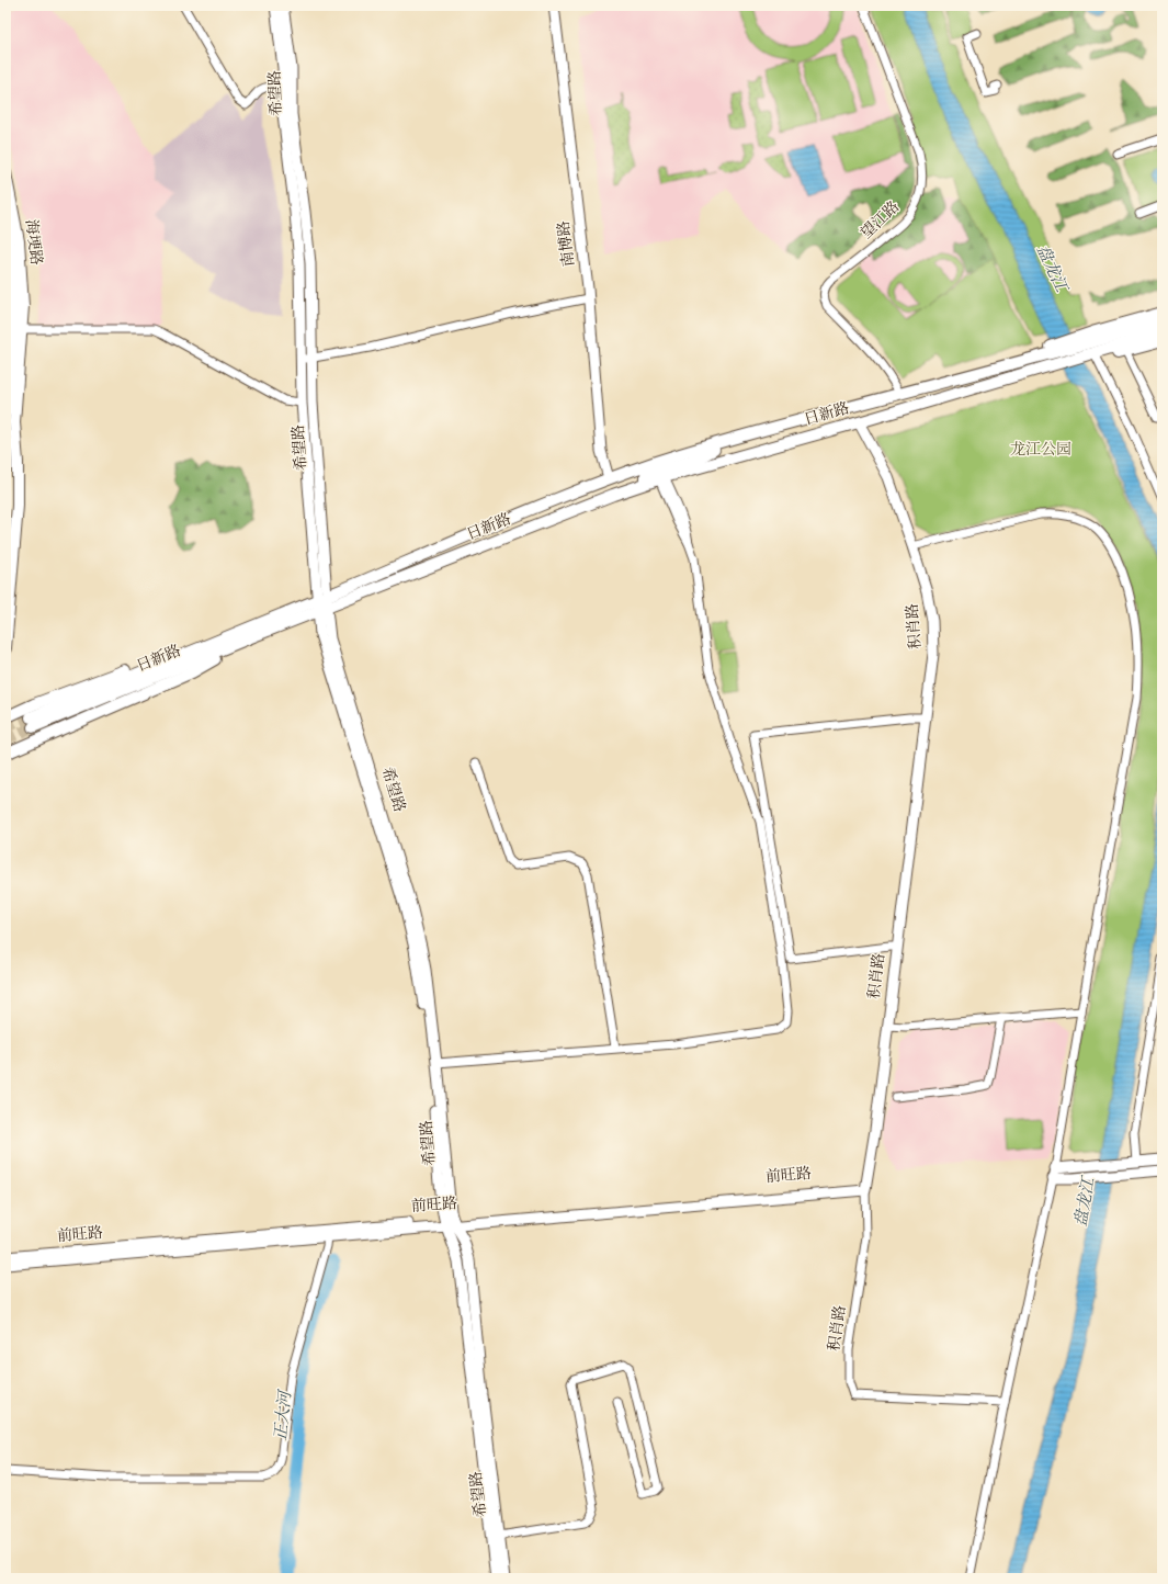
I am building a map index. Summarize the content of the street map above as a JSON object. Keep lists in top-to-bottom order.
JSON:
{
  "streets": {
    "main road": ["海埂路", "日新路"],
    "street": [
      "希望路",
      "望江路",
      "南博路",
      "积肖路",
      "前旺路"
    ]
  },
  "crossings": [
    ["希望路", "日新路"],
    ["希望路", "前旺路"],
    ["望江路", "日新路"],
    ["南博路", "日新路"],
    ["日新路", "积肖路"],
    ["积肖路", "前旺路"]
  ],
  "water": ["盘龙江", "正大河"],
  "parks": ["龙江公园"]
}
